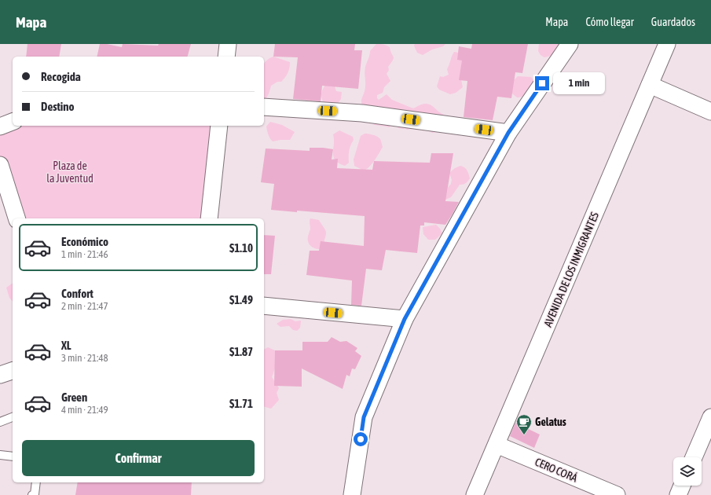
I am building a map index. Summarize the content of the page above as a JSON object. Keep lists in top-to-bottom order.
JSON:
{
  "streets": {
    "street": ["AVENIDA DE LOS INMIGRANTES", "CERO CORÁ"]
  },
  "crossings": [
    ["AVENIDA DE LOS INMIGRANTES", "CERO CORÁ"]
  ],
  "parks": ["Plaza de la Juventud"],
  "places": {
    "cafe": ["Gelatus"]
  },
  "page": {
    "header": "Mapa",
    "nav": ["Mapa", "Cómo llegar", "Guardados"],
    "banner": ["Recogida", "Destino"],
    "bubble": "1 min",
    "list": [
      {
        "name": "Económico",
        "note": "1 min · 21:46",
        "value": "$1.10"
      },
      {
        "name": "Confort",
        "note": "2 min · 21:47",
        "value": "$1.49"
      },
      {
        "name": "XL",
        "note": "3 min · 21:48",
        "value": "$1.87"
      },
      {
        "name": "Green",
        "note": "4 min · 21:49",
        "value": "$1.71"
      }
    ],
    "buttons": "Confirmar"
  }
}
